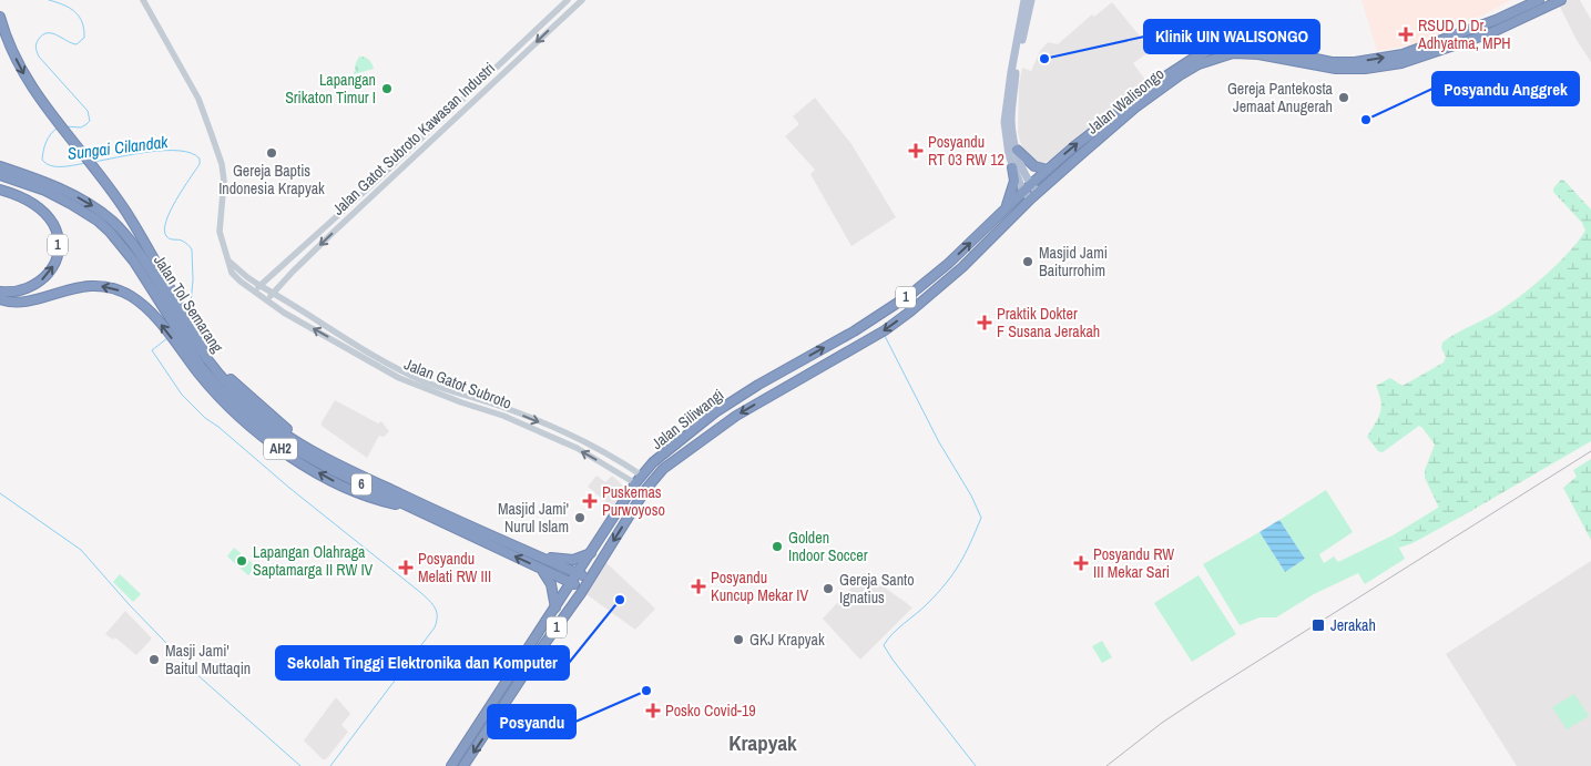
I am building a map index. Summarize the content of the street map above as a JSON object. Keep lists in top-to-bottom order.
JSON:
{
  "streets": {
    "highway": [
      "Jalan Walisongo",
      "1",
      "Jalan Tol Semarang",
      "Jalan Siliwangi",
      "6"
    ],
    "street": ["Jalan Gatot Subroto Kawasan Industri", "Jalan Gatot Subroto"]
  },
  "crossings": [
    ["Jalan Walisongo", "Jalan Siliwangi"],
    ["Jalan Gatot Subroto Kawasan Industri", "Jalan Gatot Subroto"],
    ["Jalan Tol Semarang", "Jalan Siliwangi"],
    ["Jalan Gatot Subroto", "Jalan Siliwangi"]
  ],
  "districts": ["Krapyak"],
  "water": ["Sungai Cilandak"],
  "places": {
    "health": [
      "RSUD D Dr. Adhyatma, MPH",
      "Posyandu RT 03 RW 12",
      "Praktik Dokter F Susana Jerakah",
      "Puskemas Purwoyoso",
      "Posyandu RW III Mekar Sari",
      "Posyandu Melati RW III",
      "Posyandu Kuncup Mekar IV",
      "Posko Covid-19"
    ],
    "other": [
      "Klinik UIN WALISONGO",
      "Lapangan Srikaton Timur I",
      "Gereja Pantekosta Jemaat Anugerah",
      "Posyandu Anggrek",
      "Gereja Baptis Indonesia Krapyak",
      "Masjid Jami Baiturrohim",
      "Masjid Jami' Nurul Islam",
      "Golden Indoor Soccer",
      "Lapangan Olahraga Saptamarga II RW IV",
      "Gereja Santo Ignatius",
      "Sekolah Tinggi Elektronika dan Komputer",
      "GKJ Krapyak",
      "Masji Jami' Baitul Muttaqin",
      "Posyandu"
    ],
    "transit": ["Jerakah"]
  }
}
